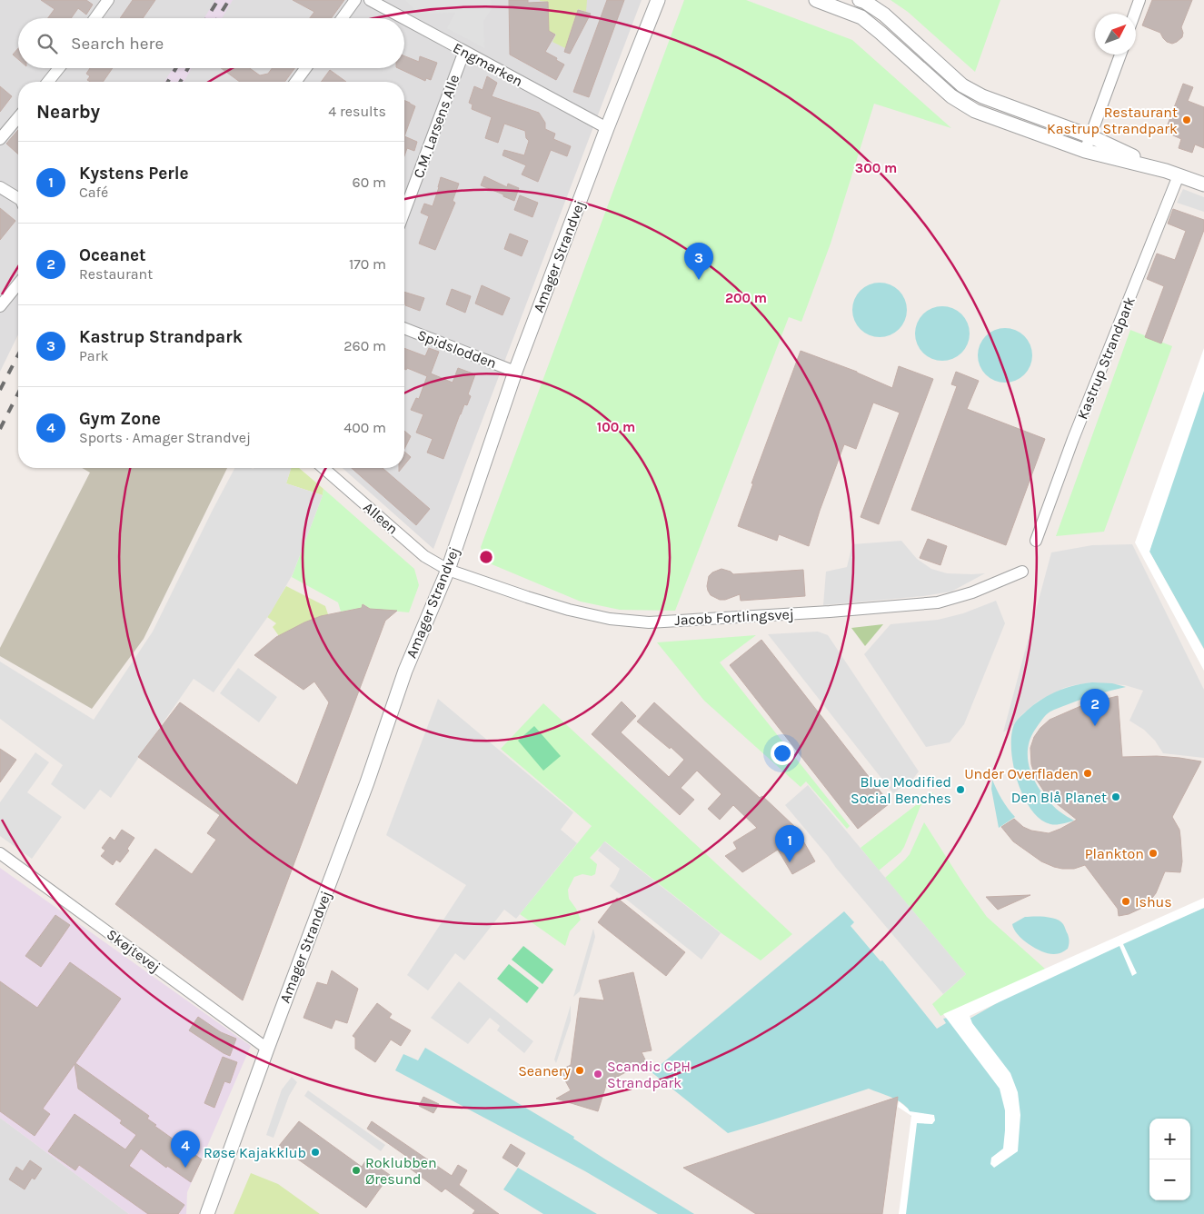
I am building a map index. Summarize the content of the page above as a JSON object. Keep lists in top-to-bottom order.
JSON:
{
  "streets": {
    "street": [
      "Engmarken",
      "C.M. Larsens Alle",
      "Amager Strandvej",
      "Spidslodden",
      "Kastrup Strandpark",
      "Alleen",
      "Jacob Fortlingsvej",
      "Skøjtevej"
    ]
  },
  "crossings": [
    ["Engmarken", "C.M. Larsens Alle"],
    ["Engmarken", "Amager Strandvej"],
    ["Amager Strandvej", "Spidslodden"],
    ["Amager Strandvej", "Alleen"],
    ["Amager Strandvej", "Jacob Fortlingsvej"],
    ["Amager Strandvej", "Skøjtevej"],
    ["Alleen", "Jacob Fortlingsvej"]
  ],
  "places": [
    "Restaurant Kastrup Strandpark",
    "Under Overfladen",
    "Blue Modified Social Benches",
    "Den Blå Planet",
    "Plankton",
    "Ishus",
    "Seanery",
    "Scandic CPH Strandpark",
    "Røse Kajakklub",
    "Roklubben Øresund"
  ],
  "north": "top right",
  "page": {
    "search": "Search here",
    "heading": ["Nearby", "4 results"],
    "list": [
      {
        "mark": "1",
        "name": "Kystens Perle",
        "note": "Café",
        "value": "60 m"
      },
      {
        "mark": "2",
        "name": "Oceanet",
        "note": "Restaurant",
        "value": "170 m"
      },
      {
        "mark": "3",
        "name": "Kastrup Strandpark",
        "note": "Park",
        "value": "260 m"
      },
      {
        "mark": "4",
        "name": "Gym Zone",
        "note": "Sports · Amager Strandvej",
        "value": "400 m"
      }
    ],
    "pins": [
      "3",
      "2",
      "1",
      "4"
    ],
    "map_buttons": ["+", "−"]
  },
  "rings": ["300 m", "200 m", "100 m"]
}
